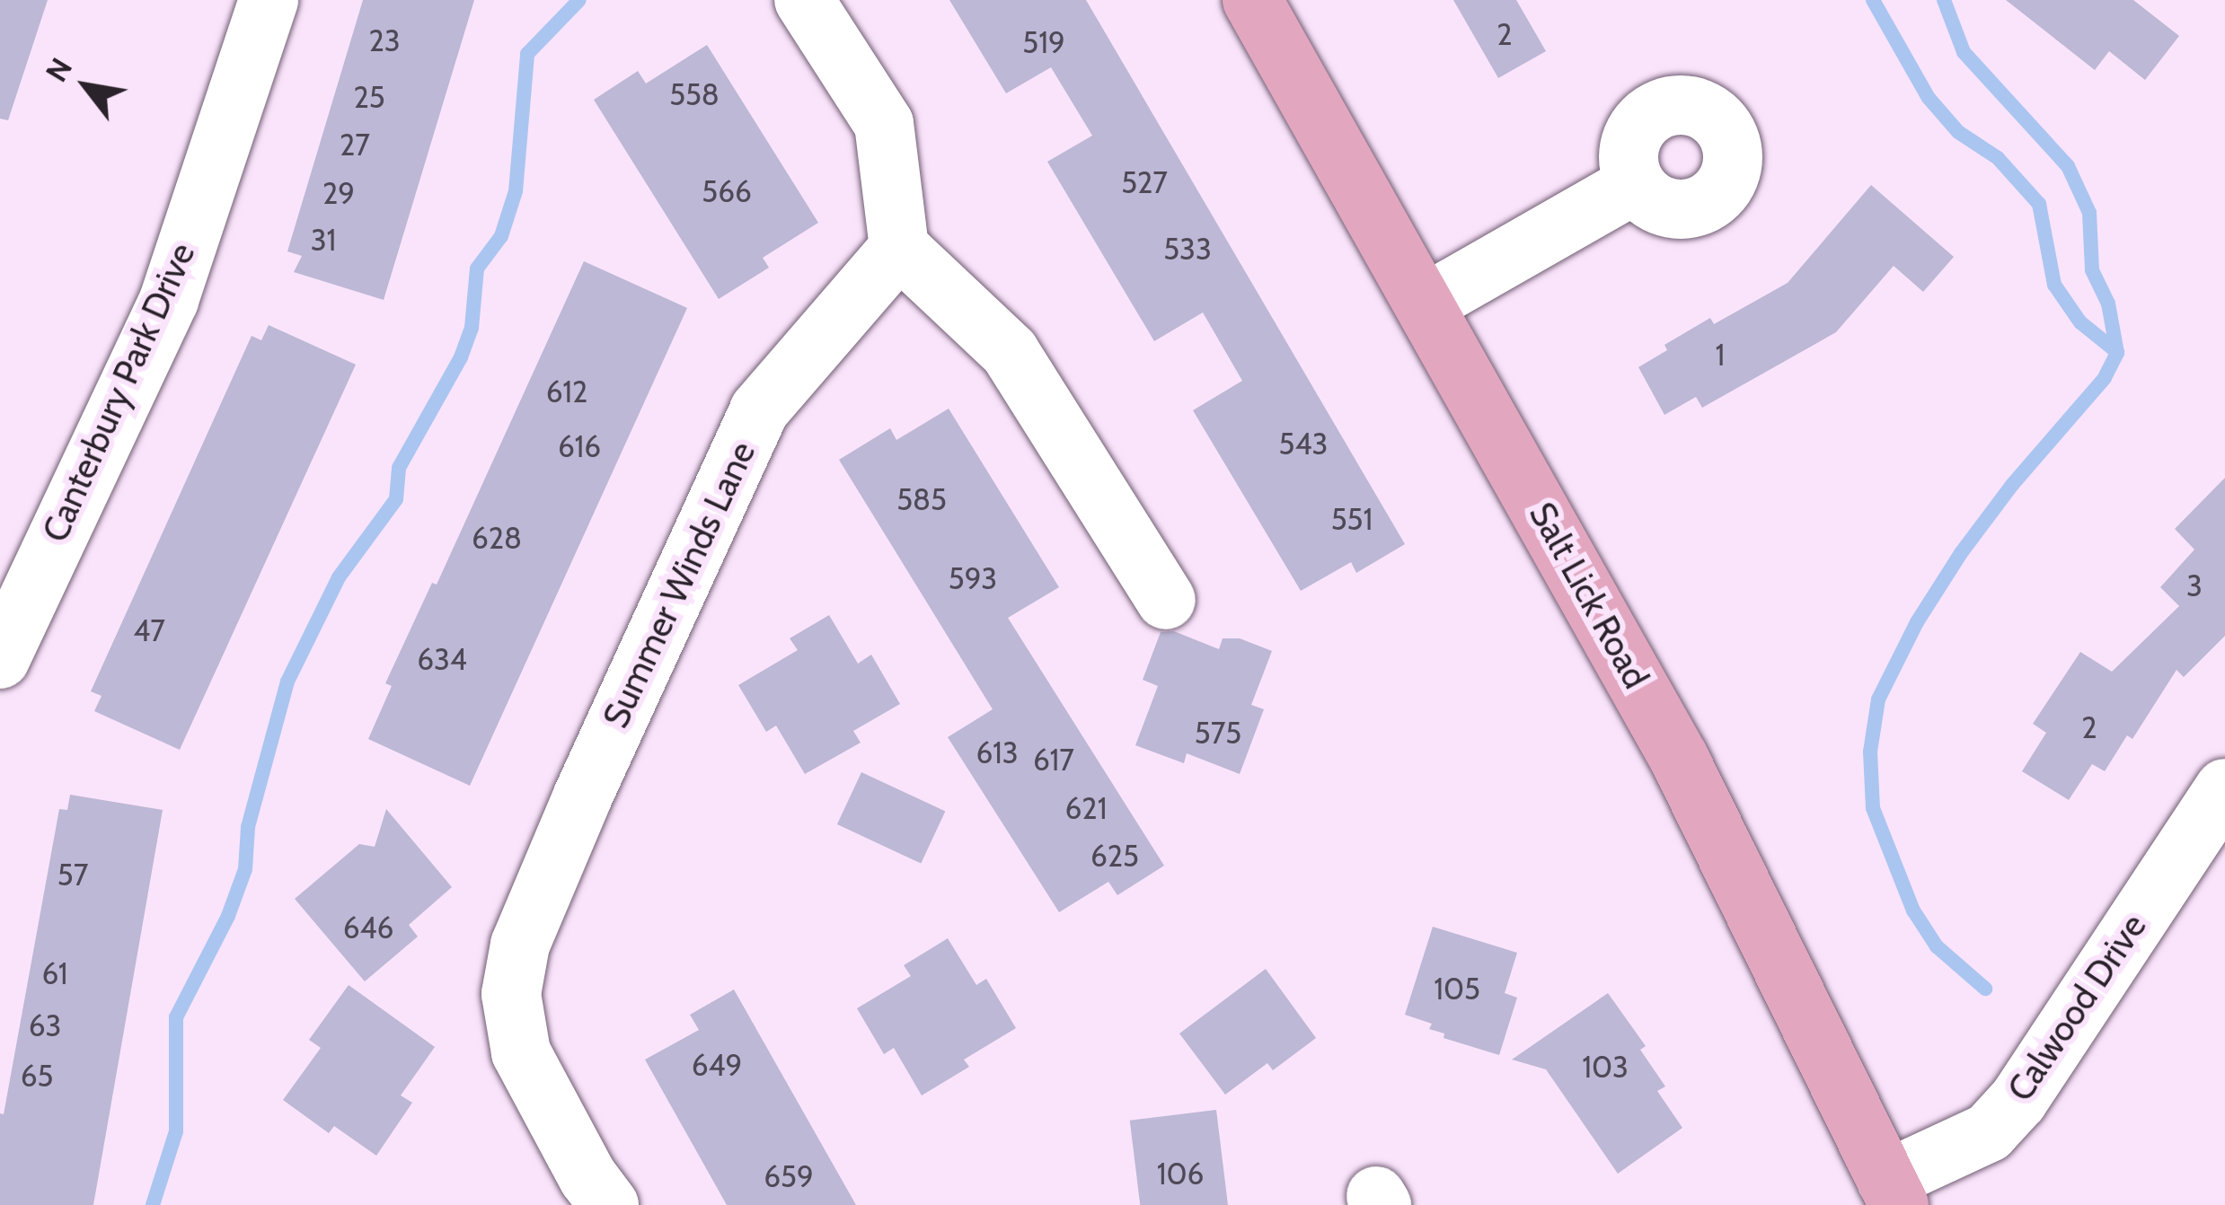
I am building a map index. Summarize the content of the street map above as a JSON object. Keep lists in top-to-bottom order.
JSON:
{
  "streets": {
    "main road": ["Salt Lick Road"],
    "street": ["Canterbury Park Drive", "Summer Winds Lane", "Calwood Drive"]
  },
  "crossings": [
    ["Salt Lick Road", "Calwood Drive"]
  ],
  "house_numbers": [
    "2",
    "23",
    "519",
    "558",
    "25",
    "27",
    "527",
    "566",
    "29",
    "31",
    "533",
    "1",
    "612",
    "543",
    "616",
    "585",
    "551",
    "628",
    "593",
    "3",
    "47",
    "634",
    "2",
    "575",
    "613",
    "617",
    "621",
    "625",
    "57",
    "646",
    "61",
    "105",
    "63",
    "649",
    "103",
    "65",
    "106",
    "659"
  ],
  "north": "top left"
}
